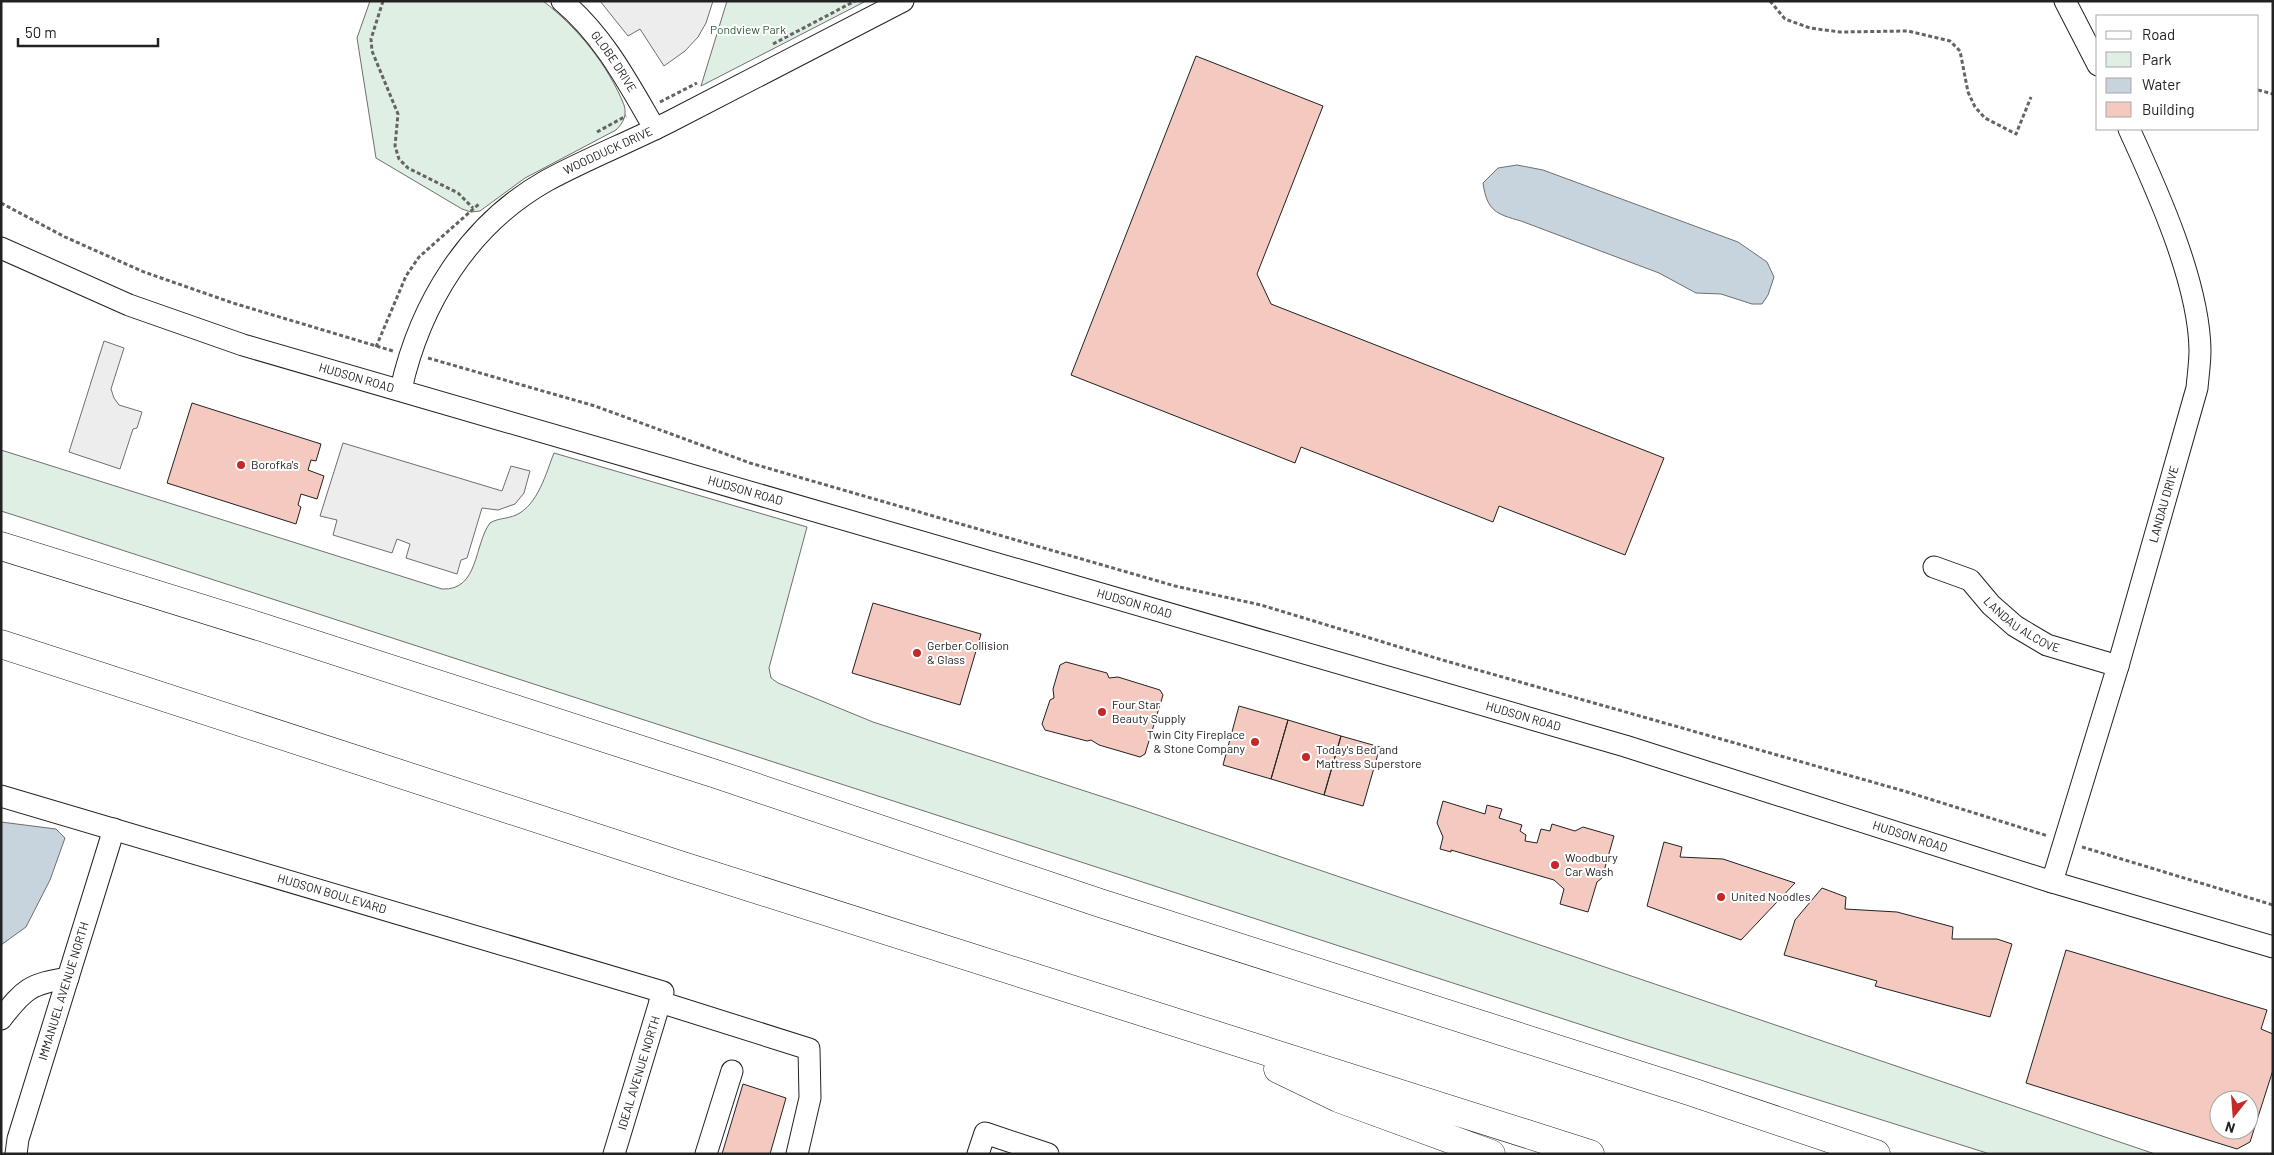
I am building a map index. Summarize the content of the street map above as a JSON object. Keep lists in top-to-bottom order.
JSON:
{
  "streets": {
    "street": [
      "GLOBE DRIVE",
      "WOODDUCK DRIVE",
      "HUDSON ROAD",
      "LANDAU DRIVE",
      "LANDAU ALCOVE",
      "HUDSON BOULEVARD",
      "IMMANUEL AVENUE NORTH",
      "IDEAL AVENUE NORTH"
    ]
  },
  "crossings": [
    ["GLOBE DRIVE", "WOODDUCK DRIVE"],
    ["WOODDUCK DRIVE", "HUDSON ROAD"],
    ["HUDSON ROAD", "LANDAU DRIVE"],
    ["LANDAU DRIVE", "LANDAU ALCOVE"],
    ["HUDSON BOULEVARD", "IMMANUEL AVENUE NORTH"],
    ["HUDSON BOULEVARD", "IDEAL AVENUE NORTH"]
  ],
  "parks": ["Pondview Park"],
  "places": [
    "Borofka's",
    "Gerber Collision & Glass",
    "Four Star Beauty Supply",
    "Twin City Fireplace & Stone Company",
    "Today's Bed and Mattress Superstore",
    "Woodbury Car Wash",
    "United Noodles"
  ],
  "legend": [
    "Road",
    "Park",
    "Water",
    "Building"
  ],
  "scale_bar": "50 m",
  "north": "bottom"
}
